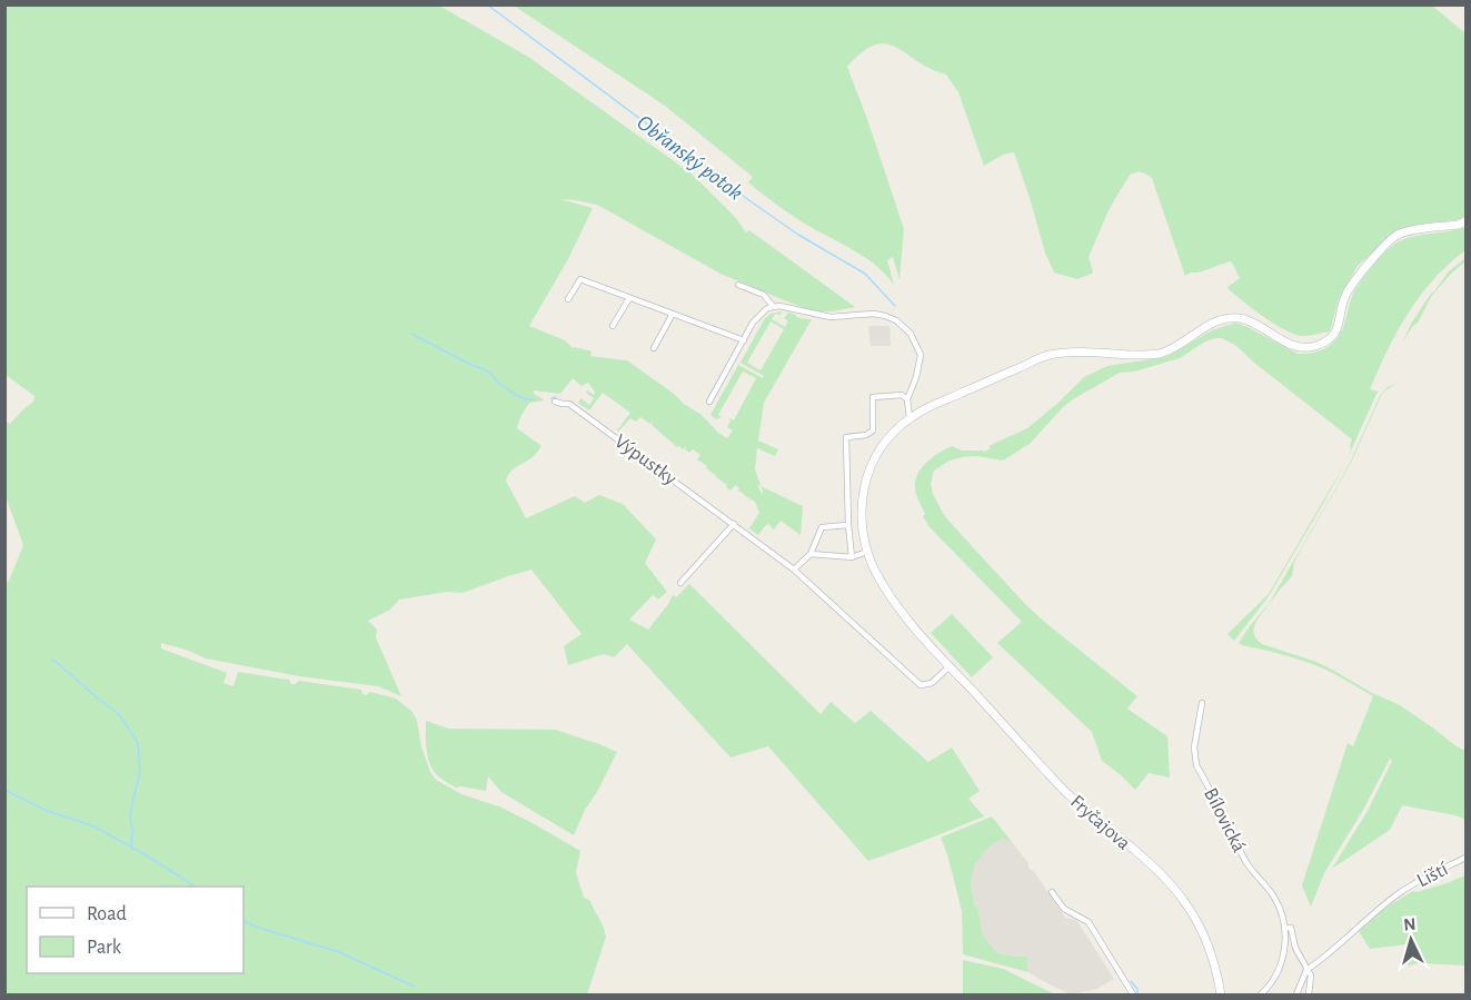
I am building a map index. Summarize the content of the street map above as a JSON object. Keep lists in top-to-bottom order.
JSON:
{
  "streets": {
    "main road": ["Fryčajova"],
    "street": ["Výpustky", "Bílovická", "Liští"]
  },
  "crossings": [
    ["Bílovická", "Liští"]
  ],
  "water": ["Obřanský potok"],
  "legend": ["Road", "Park"],
  "north": "top"
}
